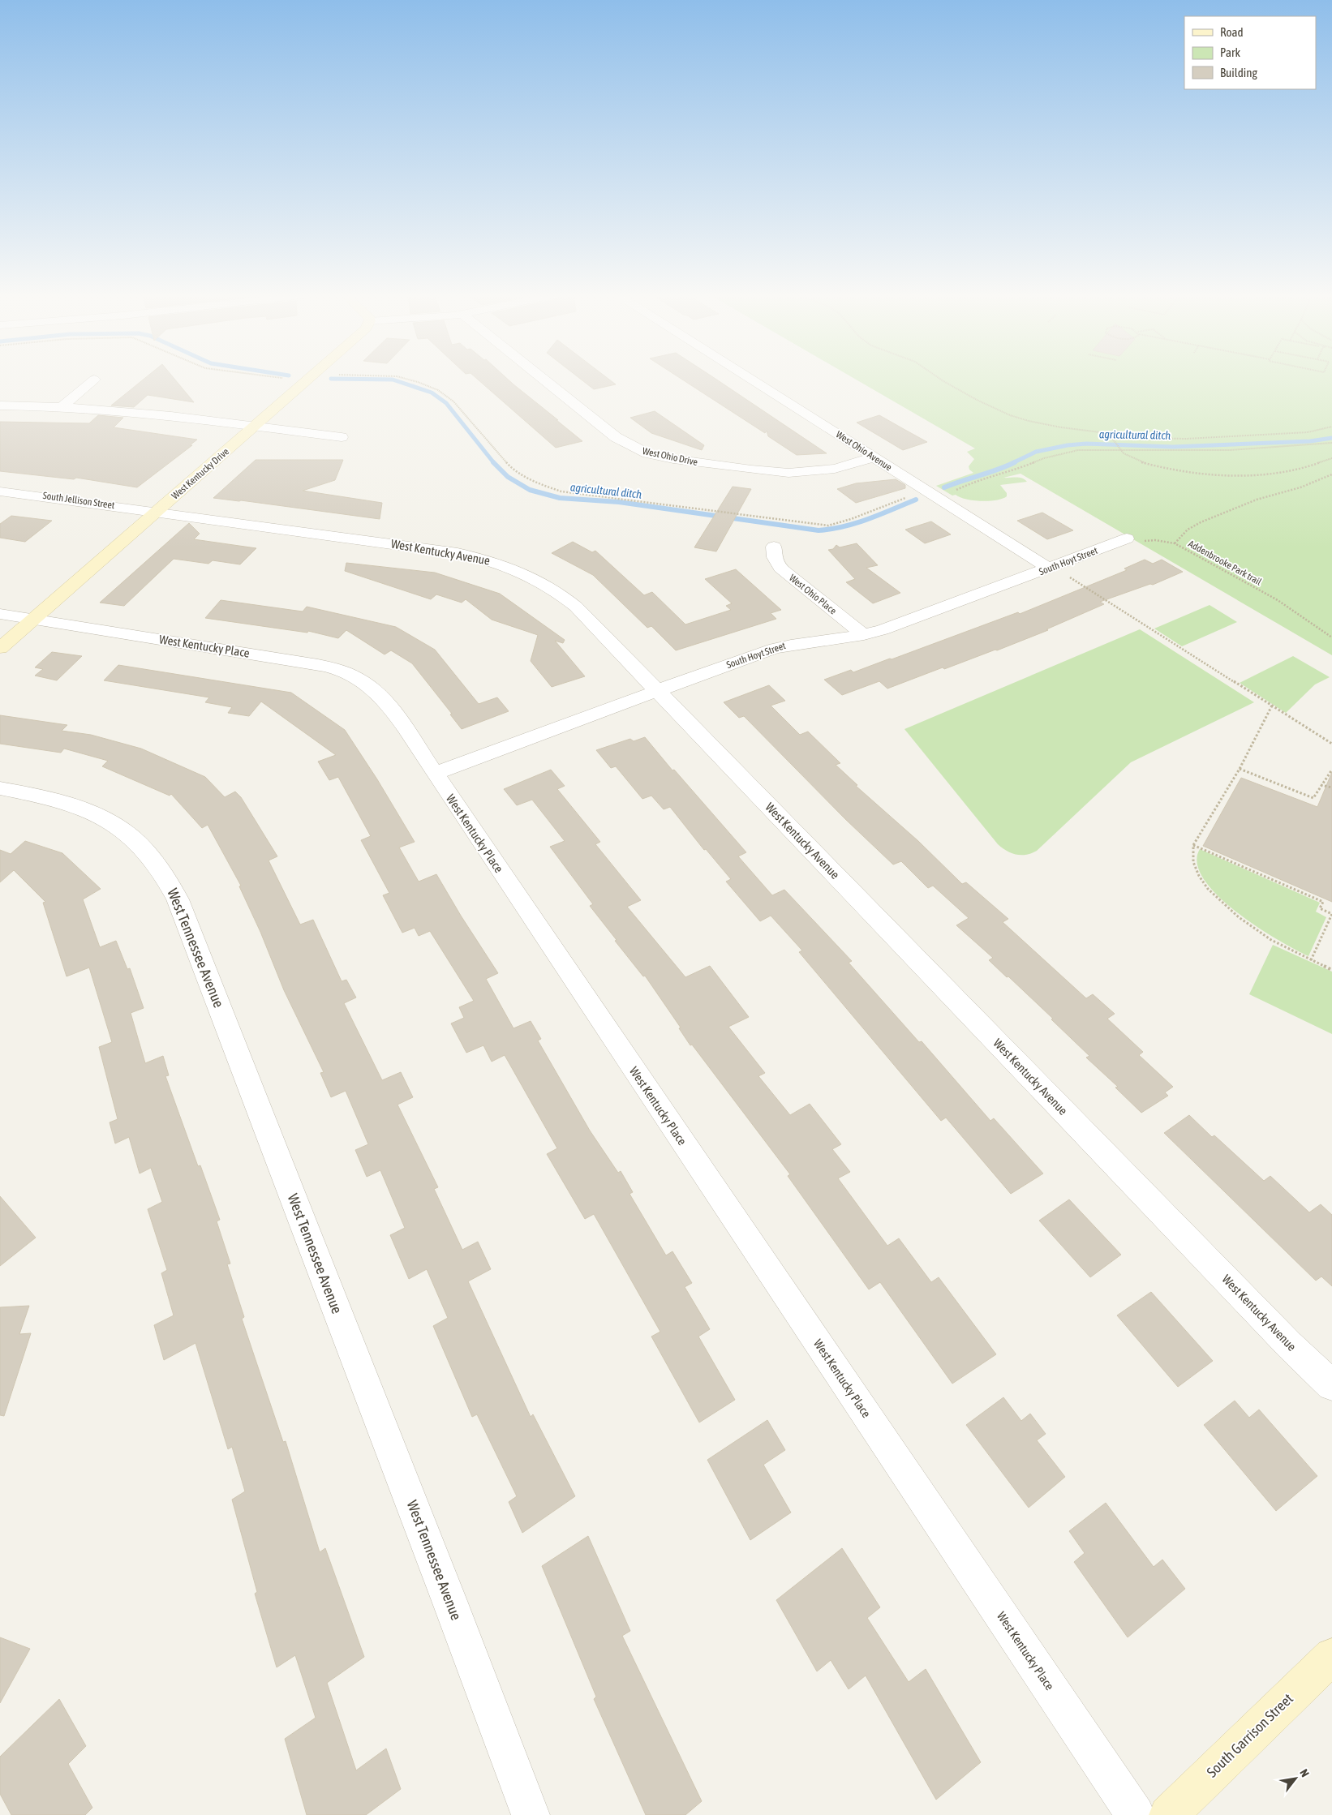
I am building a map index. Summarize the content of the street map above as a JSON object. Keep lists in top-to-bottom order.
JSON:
{
  "streets": {
    "street": [
      "West Ohio Avenue",
      "West Ohio Drive",
      "West Kentucky Drive",
      "South Jellison Street",
      "West Kentucky Avenue",
      "South Hoyt Street",
      "West Ohio Place",
      "West Kentucky Place",
      "West Tennessee Avenue",
      "South Garrison Street"
    ],
    "path": ["Addenbrooke Park trail"]
  },
  "crossings": [
    ["West Ohio Avenue", "West Ohio Drive"],
    ["West Ohio Avenue", "South Hoyt Street"],
    ["West Kentucky Drive", "South Jellison Street"],
    ["West Kentucky Drive", "West Kentucky Avenue"],
    ["West Kentucky Drive", "West Kentucky Place"],
    ["South Jellison Street", "West Kentucky Avenue"],
    ["West Kentucky Avenue", "South Hoyt Street"],
    ["South Hoyt Street", "West Ohio Place"],
    ["South Hoyt Street", "West Kentucky Place"]
  ],
  "water": ["agricultural ditch"],
  "legend": ["Road", "Park", "Building"],
  "north": "top right"
}
